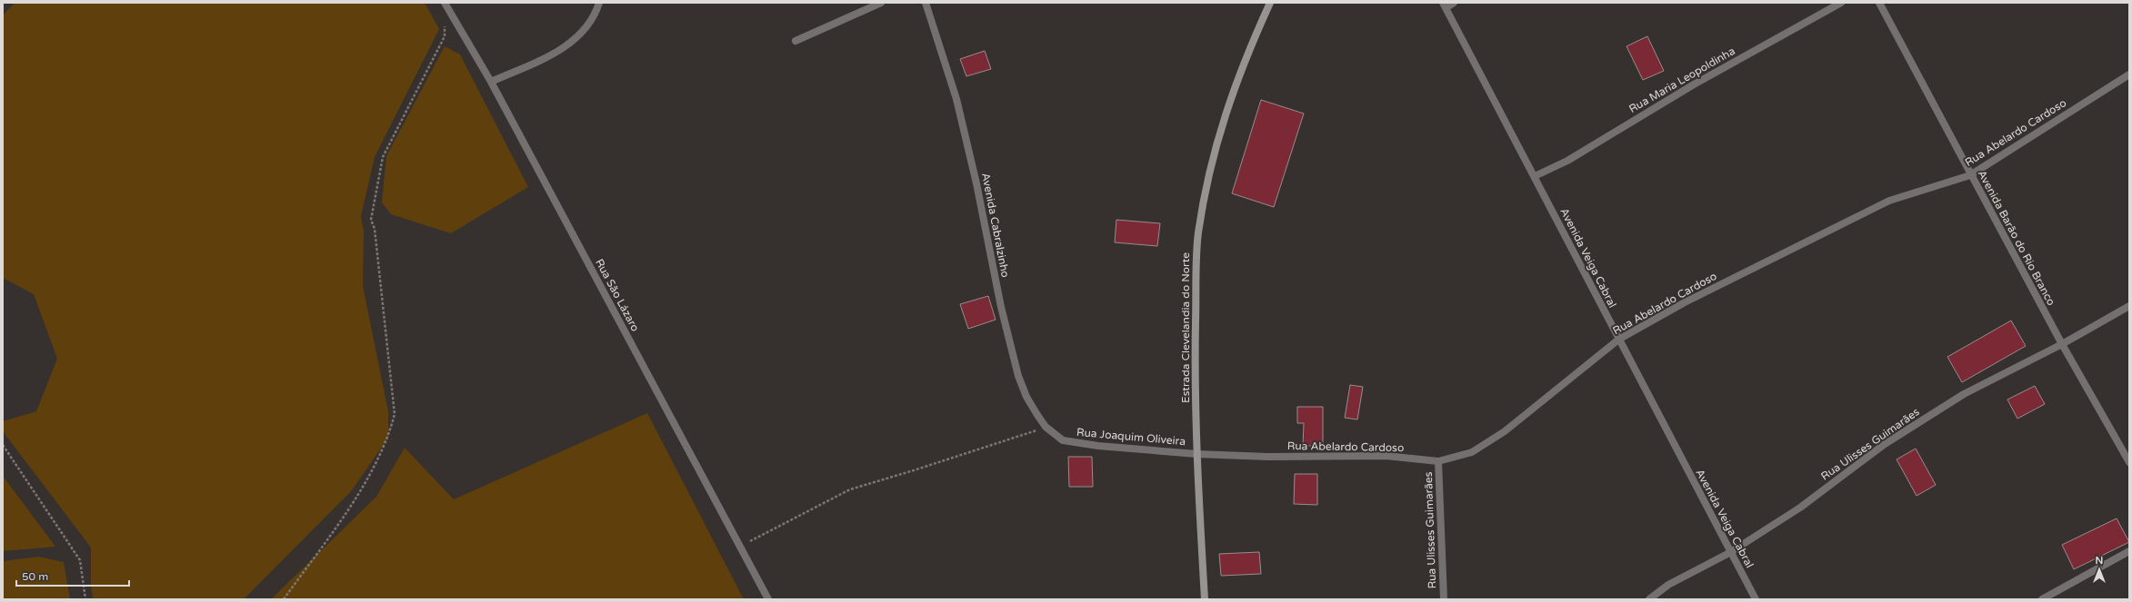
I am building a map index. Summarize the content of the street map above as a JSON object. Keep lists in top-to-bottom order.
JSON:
{
  "streets": {
    "street": [
      "Rua Maria Leopoldinha",
      "Rua Abelardo Cardoso",
      "Avenida Cabralzinho",
      "Avenida Barão do Rio Branco",
      "Avenida Veiga Cabral",
      "Rua São Lázaro",
      "Estrada Clevelandia do Norte",
      "Rua Joaquim Oliveira",
      "Rua Ulisses Guimarães"
    ]
  },
  "crossings": [
    ["Rua Maria Leopoldinha", "Avenida Veiga Cabral"],
    ["Rua Abelardo Cardoso", "Avenida Barão do Rio Branco"],
    ["Rua Abelardo Cardoso", "Avenida Veiga Cabral"],
    ["Rua Abelardo Cardoso", "Estrada Clevelandia do Norte"],
    ["Rua Abelardo Cardoso", "Rua Joaquim Oliveira"],
    ["Rua Abelardo Cardoso", "Rua Ulisses Guimarães"],
    ["Avenida Cabralzinho", "Rua Joaquim Oliveira"],
    ["Avenida Barão do Rio Branco", "Rua Ulisses Guimarães"],
    ["Avenida Veiga Cabral", "Rua Ulisses Guimarães"],
    ["Estrada Clevelandia do Norte", "Rua Joaquim Oliveira"]
  ],
  "scale_bar": "50 m",
  "north": "top"
}
